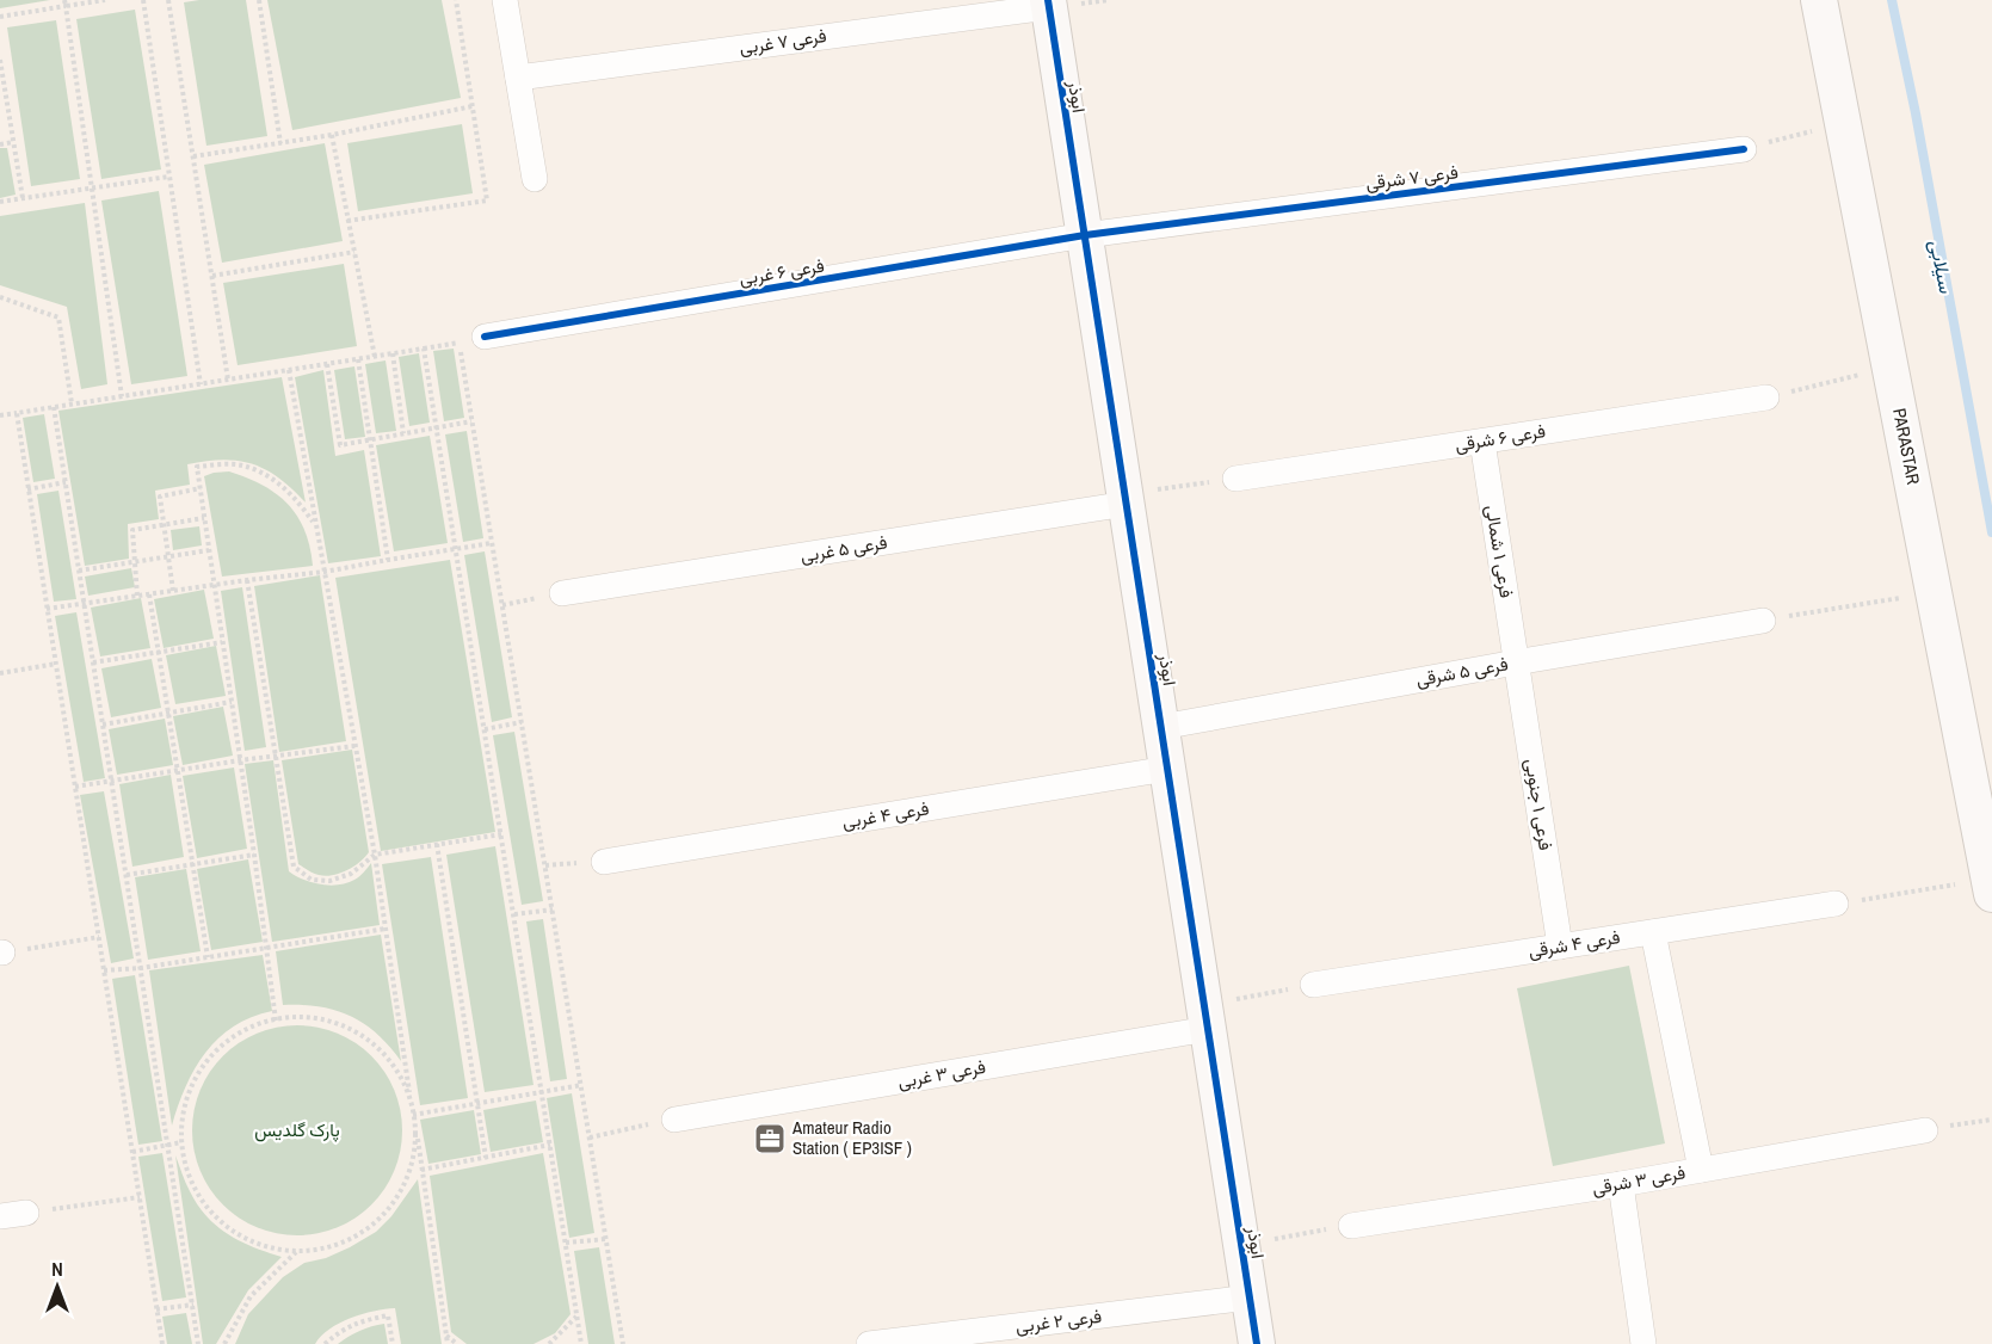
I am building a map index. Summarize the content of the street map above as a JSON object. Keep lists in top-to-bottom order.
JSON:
{
  "streets": {
    "street": [
      "فرعی ۷ غربی",
      "ابوذر",
      "فرعی ۷ شرقی",
      "فرعی ۶ غربی",
      "فرعی ۶ شرقی",
      "PARASTAR",
      "فرعی ۵ غربی",
      "فرعی ۱ شمالی",
      "فرعی ۵ شرقی",
      "فرعی ۱ جنوبی",
      "فرعی ۴ غربی",
      "فرعی ۴ شرقی",
      "فرعی ۳ غربی",
      "فرعی ۳ شرقی",
      "فرعی ۲ غربی"
    ]
  },
  "crossings": [
    ["فرعی ۷ غربی", "ابوذر"],
    ["ابوذر", "فرعی ۷ شرقی"],
    ["ابوذر", "فرعی ۶ غربی"],
    ["ابوذر", "فرعی ۵ غربی"],
    ["ابوذر", "فرعی ۵ شرقی"],
    ["ابوذر", "فرعی ۴ غربی"],
    ["ابوذر", "فرعی ۳ غربی"],
    ["ابوذر", "فرعی ۲ غربی"],
    ["فرعی ۷ شرقی", "فرعی ۶ غربی"],
    ["فرعی ۶ شرقی", "فرعی ۱ شمالی"],
    ["فرعی ۱ شمالی", "فرعی ۵ شرقی"],
    ["فرعی ۱ شمالی", "فرعی ۱ جنوبی"],
    ["فرعی ۵ شرقی", "فرعی ۱ جنوبی"],
    ["فرعی ۱ جنوبی", "فرعی ۴ شرقی"]
  ],
  "water": ["سیلابی"],
  "parks": ["پارک گلدیس"],
  "places": {
    "office": ["Amateur Radio Station ( EP3ISF )"]
  },
  "north": "top"
}
